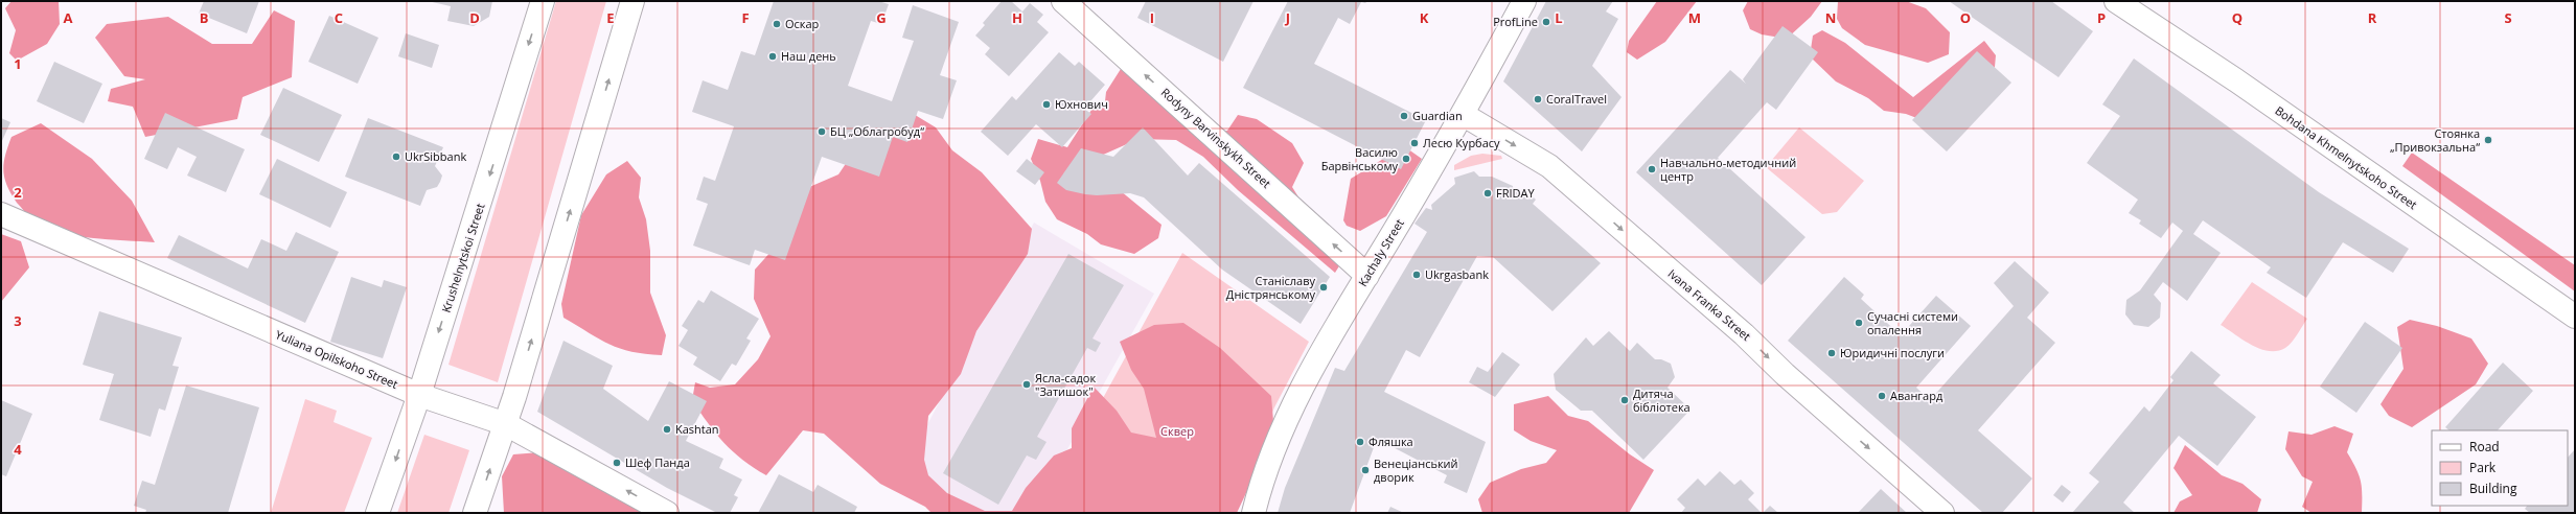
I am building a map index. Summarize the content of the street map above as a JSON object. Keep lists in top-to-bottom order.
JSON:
{
  "streets": {
    "street": [
      "Rodyny Barvinskykh Street",
      "Bohdana Khmelnytskoho Street",
      "Kachaly Street",
      "Krushelnytskoi Street",
      "Ivana Franka Street",
      "Yuliana Opilskoho Street"
    ]
  },
  "crossings": [
    ["Rodyny Barvinskykh Street", "Kachaly Street"],
    ["Kachaly Street", "Ivana Franka Street"],
    ["Krushelnytskoi Street", "Yuliana Opilskoho Street"]
  ],
  "one_way": ["Rodyny Barvinskykh Street", "Ivana Franka Street"],
  "parks": ["Сквер"],
  "places": [
    "ProfLine",
    "Оскар",
    "Наш день",
    "CoralTravel",
    "Юхнович",
    "Guardian",
    "БЦ „Облагробуд“",
    "Стоянка „Привокзальна“",
    "Лесю Курбасу",
    "UkrSibbank",
    "Василю Барвінському",
    "Навчально-методичний центр",
    "FRIDAY",
    "Ukrgasbank",
    "Станіславу Дністрянському",
    "Сучасні системи опалення",
    "Юридичні послуги",
    "Ясла-садок \"Затишок\"",
    "Авангард",
    "Дитяча бібліотека",
    "Kashtan",
    "Фляшка",
    "Шеф Панда",
    "Венеціанський дворик"
  ],
  "legend": ["Road", "Park", "Building"],
  "grid": {
    "columns": [
      "A",
      "B",
      "C",
      "D",
      "E",
      "F",
      "G",
      "H",
      "I",
      "J",
      "K",
      "L",
      "M",
      "N",
      "O",
      "P",
      "Q",
      "R",
      "S"
    ],
    "rows": [
      "1",
      "2",
      "3",
      "4"
    ]
  }
}
